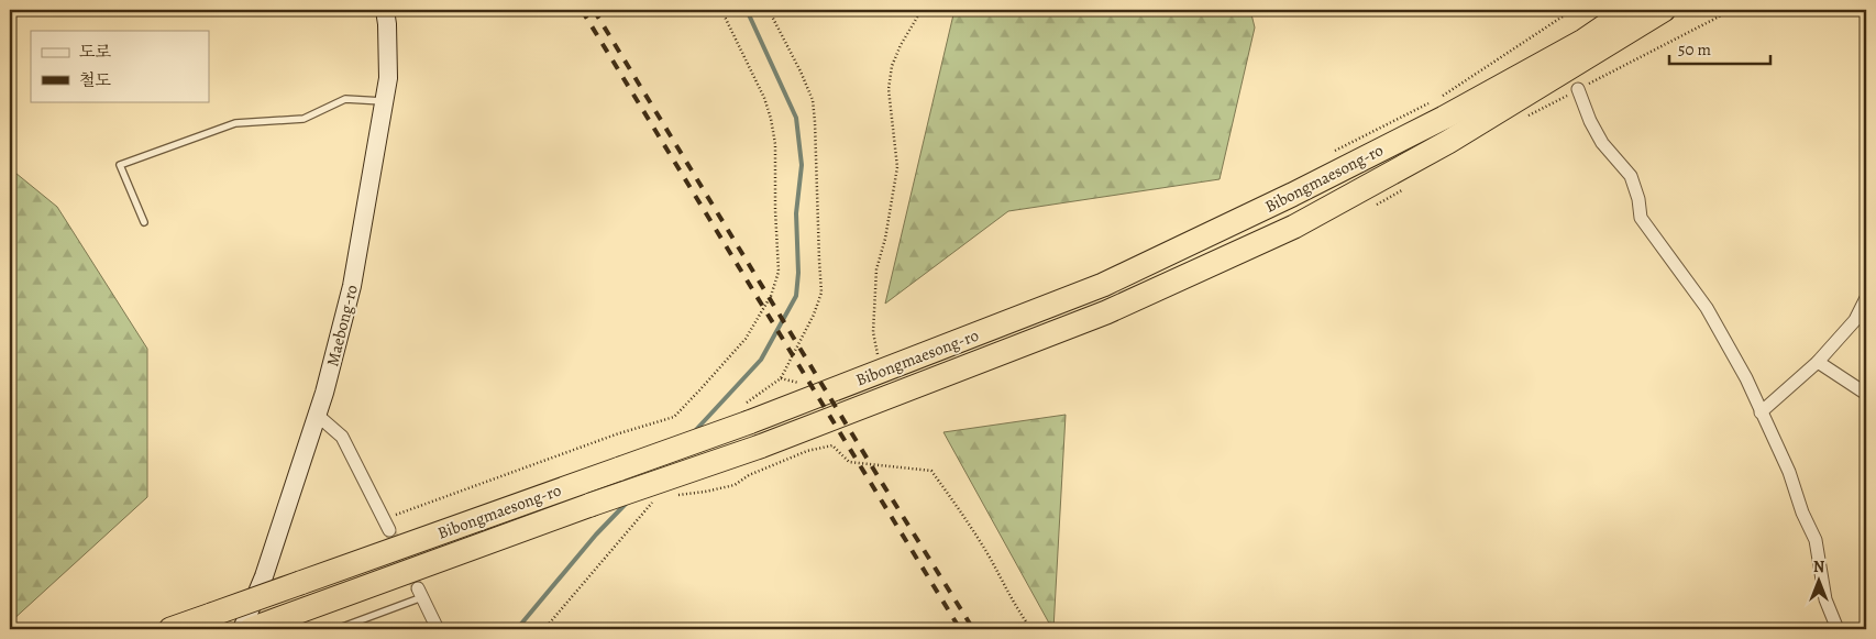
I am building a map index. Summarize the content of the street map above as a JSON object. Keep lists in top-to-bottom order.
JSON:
{
  "streets": {
    "highway": ["Bibongmaesong-ro"],
    "main road": ["Maebong-ro"]
  },
  "legend": ["도로", "철도"],
  "scale_bar": "50 m",
  "north": "top"
}
